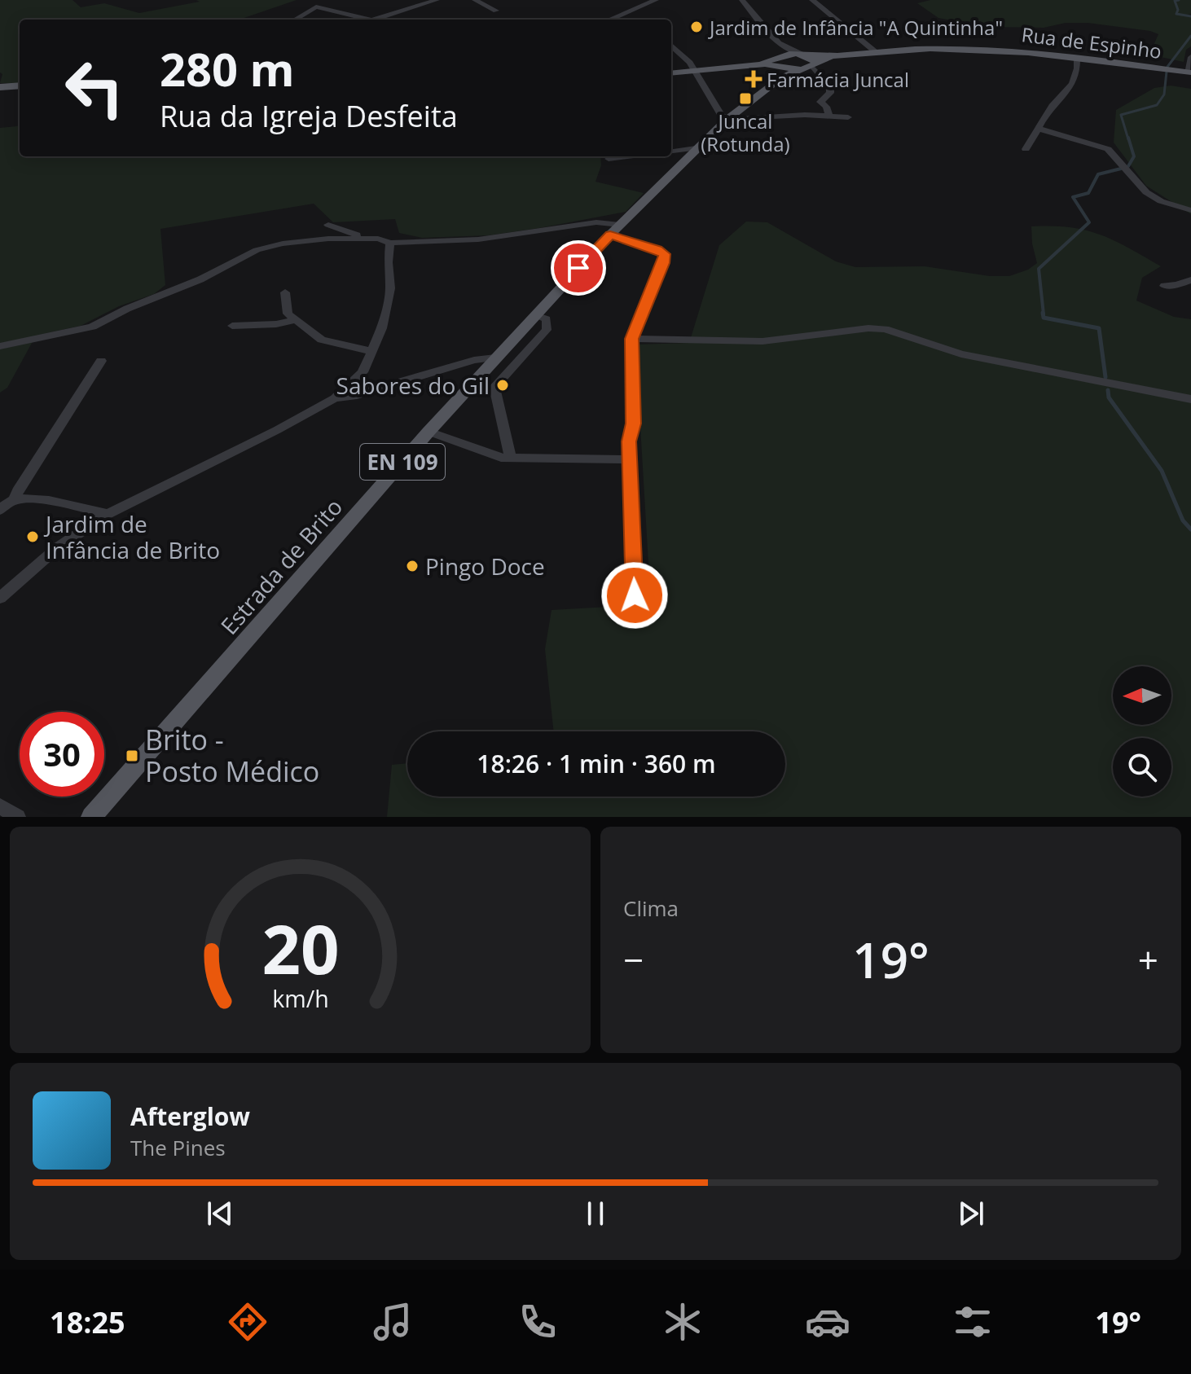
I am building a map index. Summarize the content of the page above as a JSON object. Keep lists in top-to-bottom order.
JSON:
{
  "streets": {
    "main road": ["Rua de Espinho", "EN 109", "Estrada de Brito"]
  },
  "crossings": [
    ["Rua de Espinho", "EN 109"],
    ["Rua de Espinho", "Estrada de Brito"],
    ["EN 109", "Estrada de Brito"]
  ],
  "places": {
    "other": [
      "Jardim de Infância \"A Quintinha\"",
      "Sabores do Gil",
      "Jardim de Infância de Brito",
      "Pingo Doce"
    ],
    "health": ["Farmácia Juncal"],
    "transit": ["Juncal (Rotunda)", "Brito - Posto Médico"]
  },
  "north": "left",
  "page": {
    "turn": ["280 m", "Rua da Igreja Desfeita"],
    "limit": "30",
    "trip": "18:26 · 1 min · 360 m",
    "tile": "Clima",
    "heat": ["−", "19°", "+"],
    "song": ["Afterglow", "The Pines"],
    "tabs": ["18:25", "19°"],
    "gauge": ["20", "km/h"]
  }
}
